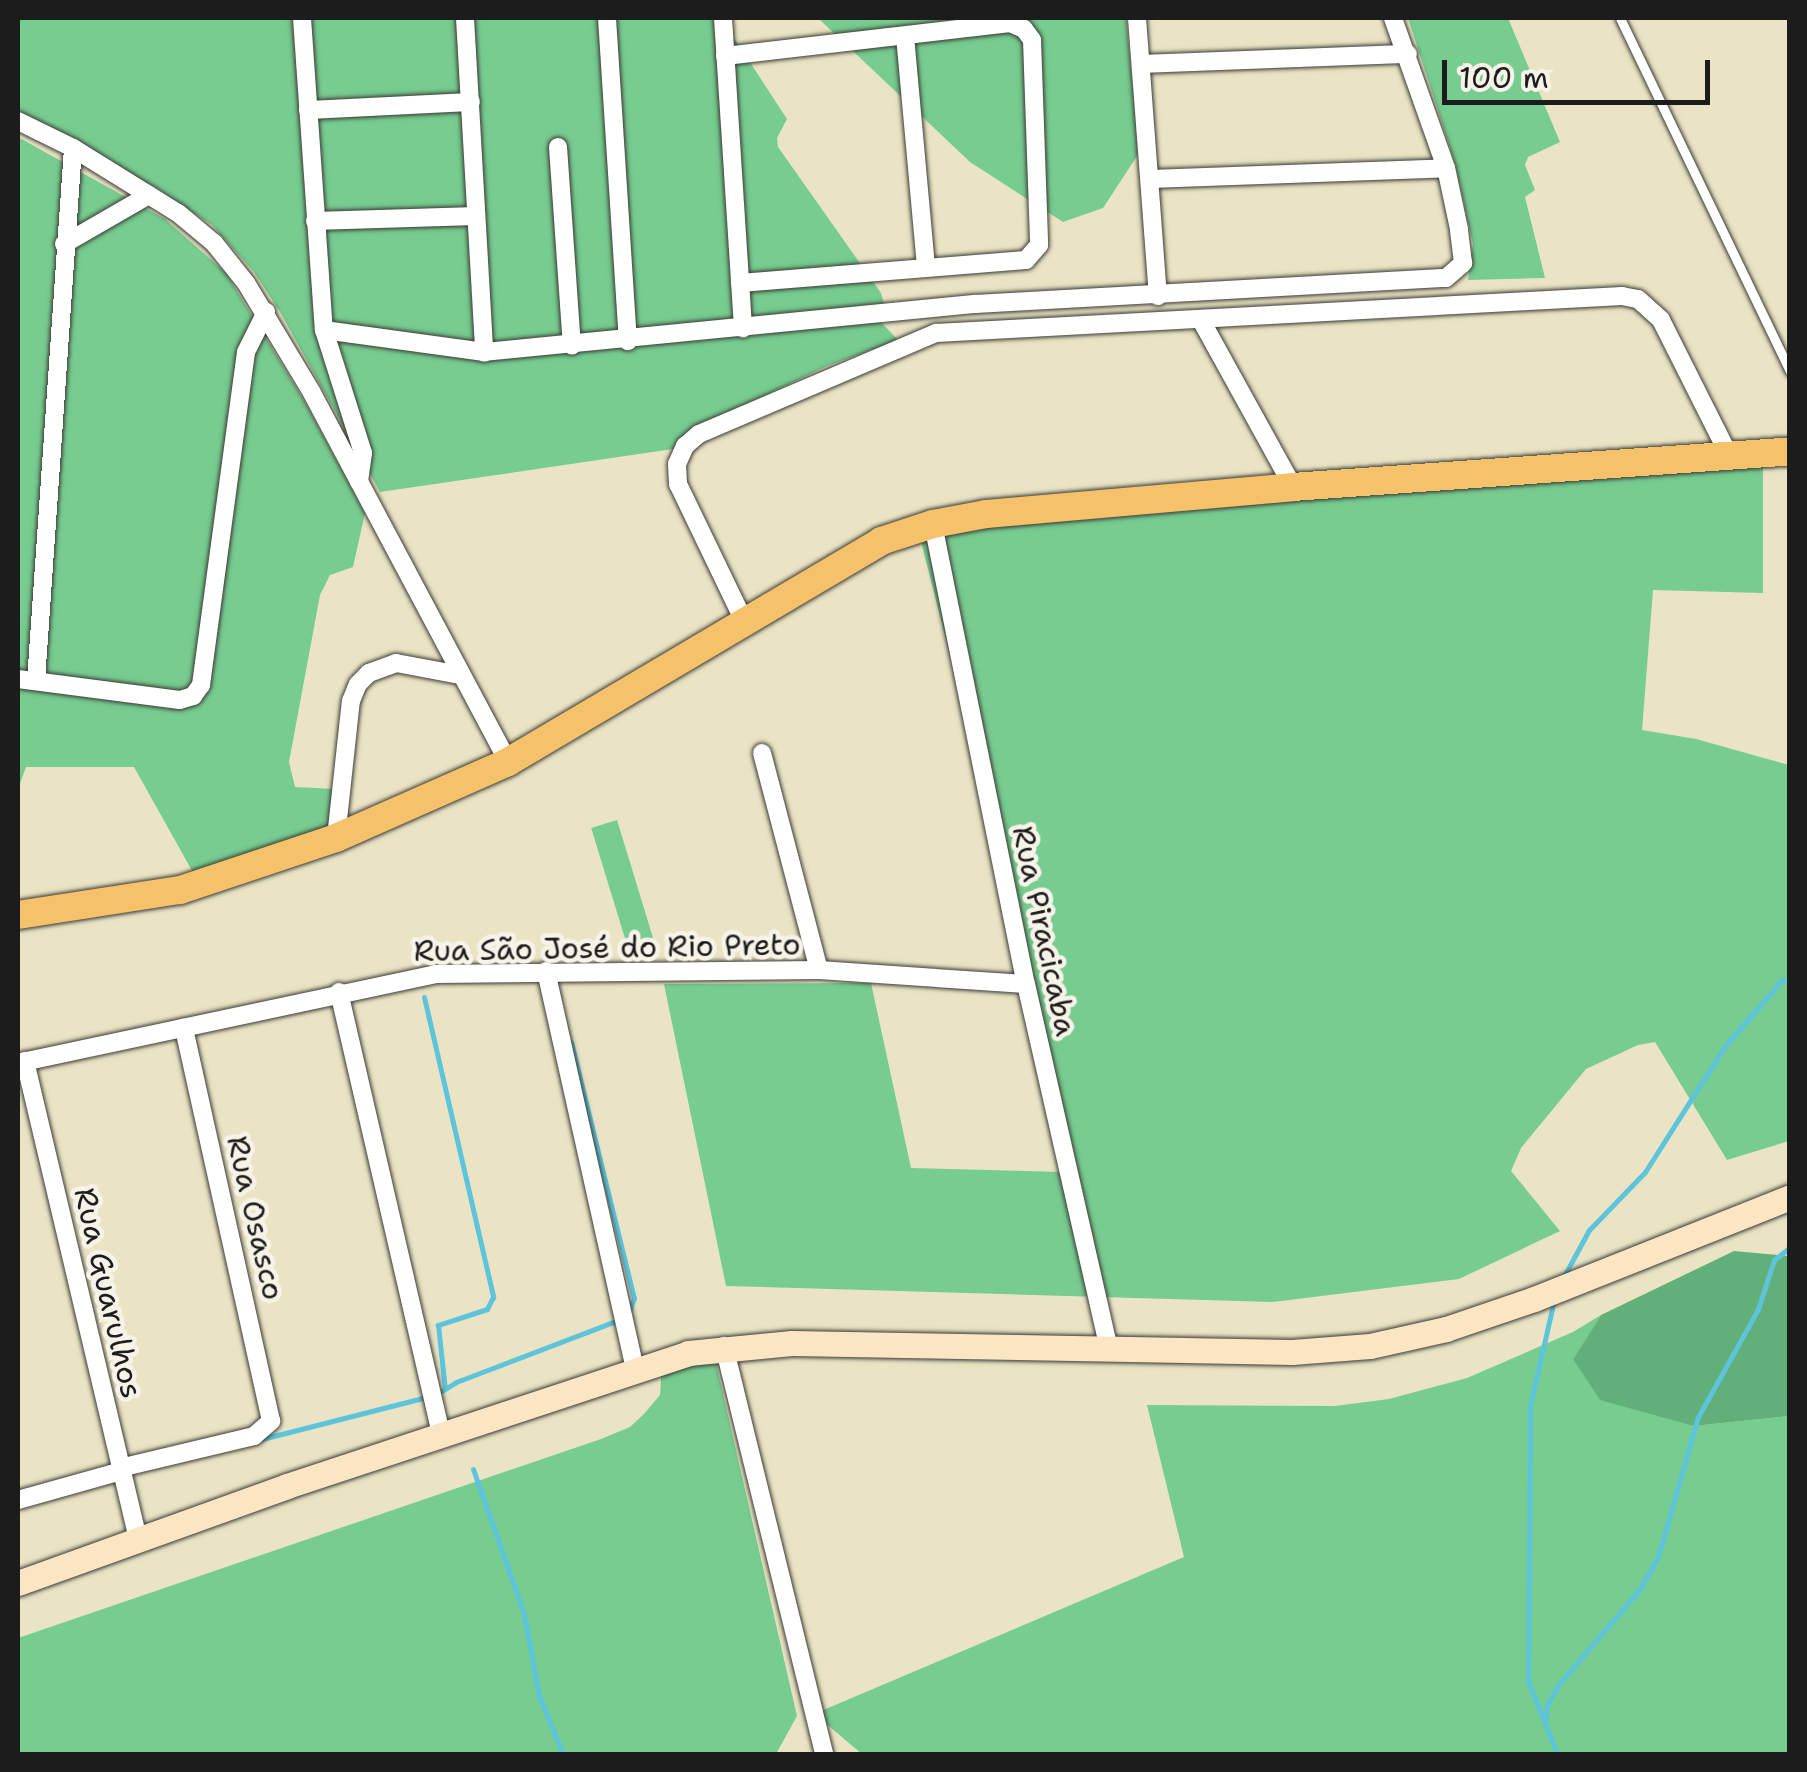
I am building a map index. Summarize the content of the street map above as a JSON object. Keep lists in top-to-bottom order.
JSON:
{
  "streets": {
    "street": [
      "Rua Piracicaba",
      "Rua São José do Rio Preto",
      "Rua Osasco",
      "Rua Guarulhos"
    ]
  },
  "crossings": [
    ["Rua Piracicaba", "Rua São José do Rio Preto"],
    ["Rua São José do Rio Preto", "Rua Osasco"],
    ["Rua São José do Rio Preto", "Rua Guarulhos"],
    ["Rua Osasco", "Rua Guarulhos"]
  ],
  "scale_bar": "100 m"
}
